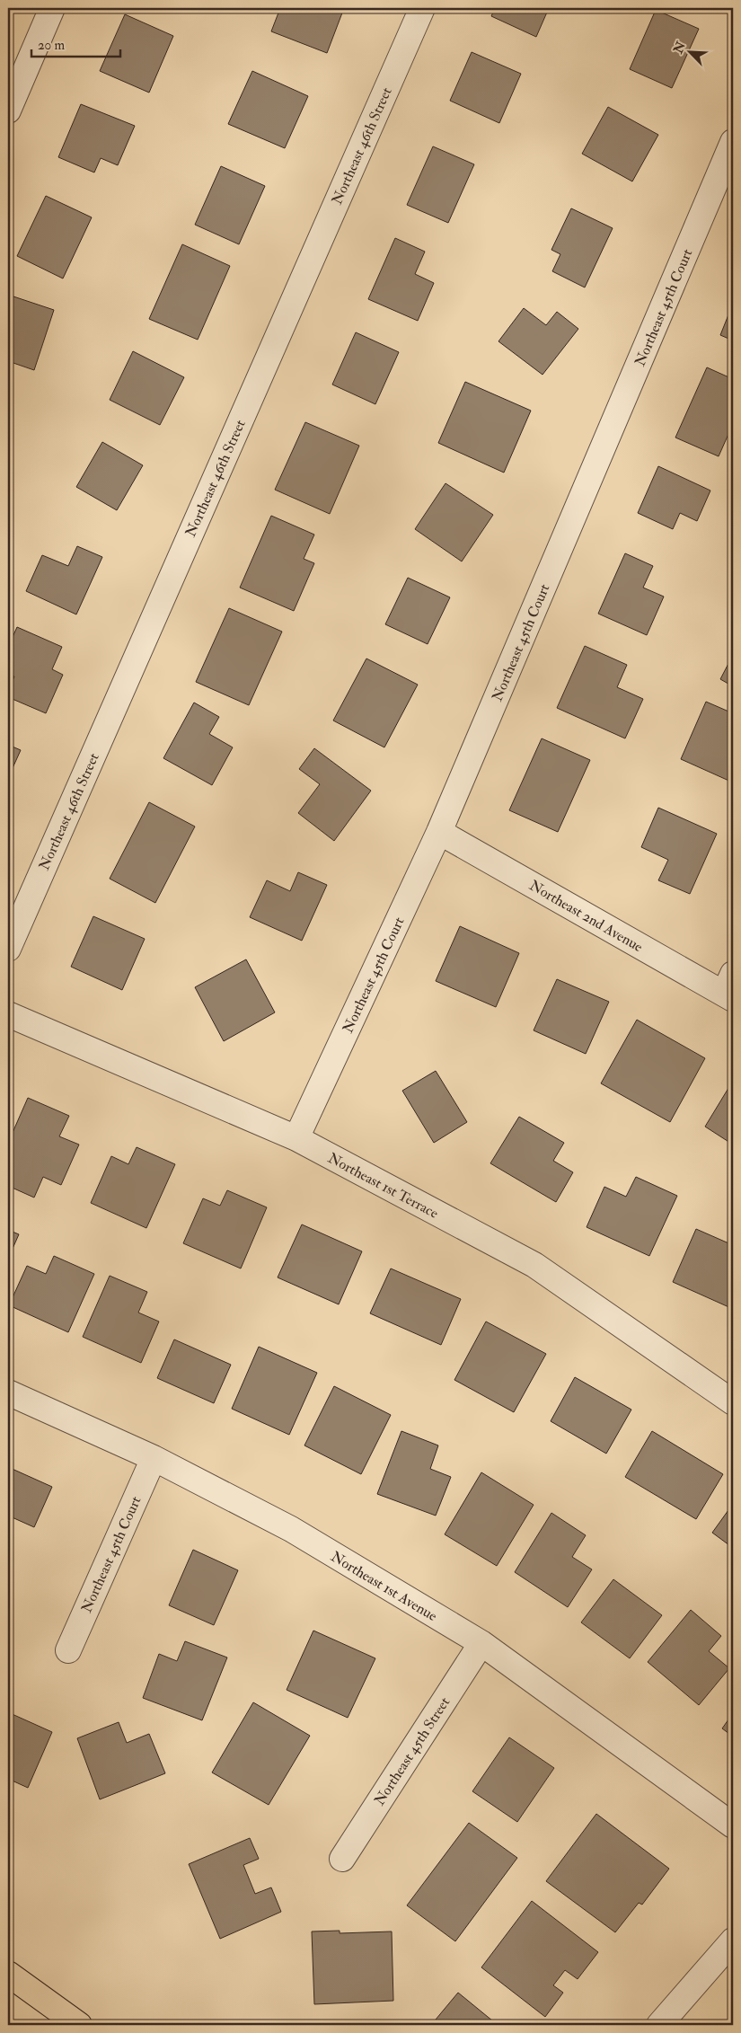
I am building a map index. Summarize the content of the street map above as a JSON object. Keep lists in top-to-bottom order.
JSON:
{
  "streets": {
    "street": [
      "Northeast 46th Street",
      "Northeast 45th Court",
      "Northeast 2nd Avenue",
      "Northeast 1st Terrace",
      "Northeast 1st Avenue",
      "Northeast 45th Street"
    ]
  },
  "crossings": [
    ["Northeast 45th Court", "Northeast 2nd Avenue"],
    ["Northeast 45th Court", "Northeast 1st Terrace"],
    ["Northeast 45th Court", "Northeast 1st Avenue"],
    ["Northeast 1st Avenue", "Northeast 45th Street"]
  ],
  "scale_bar": "20 m",
  "north": "top left"
}
